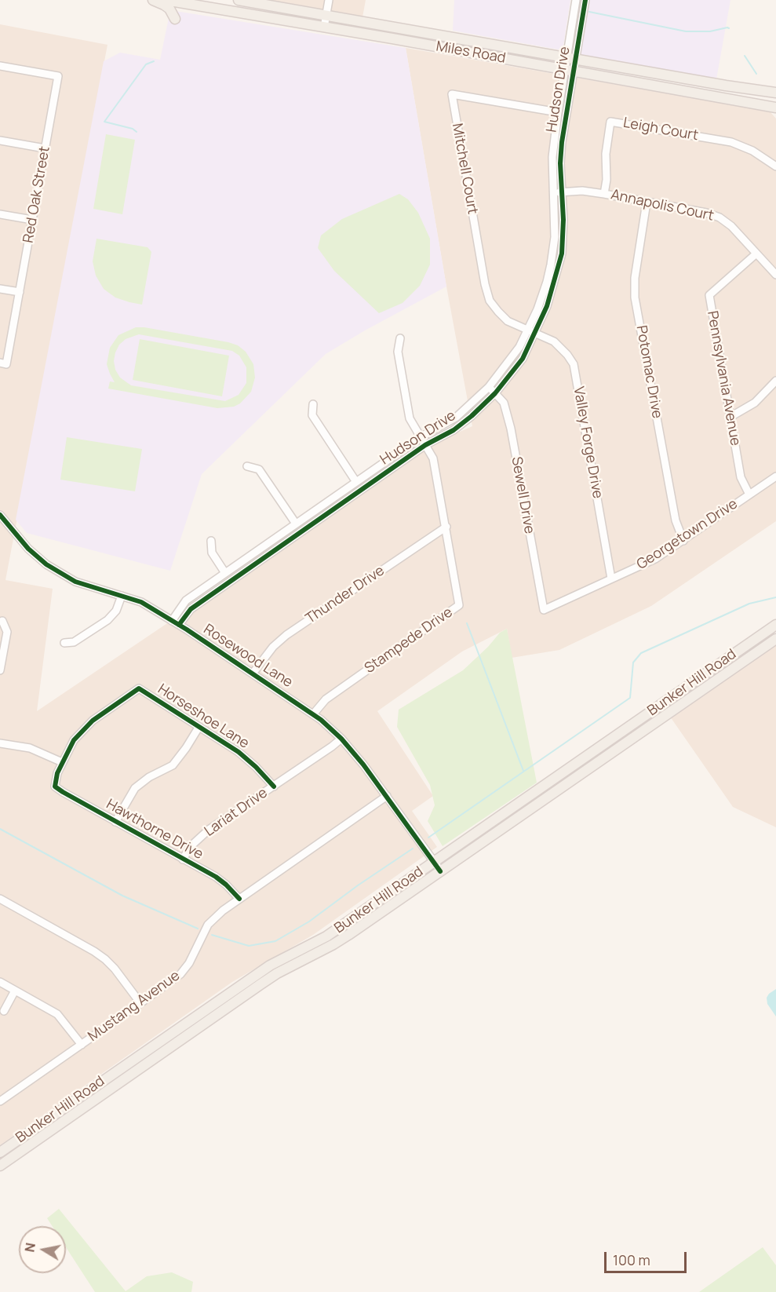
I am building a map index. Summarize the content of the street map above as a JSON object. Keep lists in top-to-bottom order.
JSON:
{
  "streets": {
    "main road": ["Miles Road", "Bunker Hill Road"],
    "street": [
      "Hudson Drive",
      "Leigh Court",
      "Mitchell Court",
      "Red Oak Street",
      "Annapolis Court",
      "Potomac Drive",
      "Pennsylvania Avenue",
      "Valley Forge Drive",
      "Sewell Drive",
      "Georgetown Drive",
      "Thunder Drive",
      "Stampede Drive",
      "Rosewood Lane",
      "Horseshoe Lane",
      "Lariat Drive",
      "Hawthorne Drive",
      "Mustang Avenue"
    ]
  },
  "crossings": [
    ["Miles Road", "Hudson Drive"],
    ["Hudson Drive", "Mitchell Court"],
    ["Hudson Drive", "Annapolis Court"],
    ["Hudson Drive", "Valley Forge Drive"],
    ["Hudson Drive", "Sewell Drive"],
    ["Hudson Drive", "Stampede Drive"],
    ["Hudson Drive", "Rosewood Lane"],
    ["Leigh Court", "Annapolis Court"],
    ["Mitchell Court", "Valley Forge Drive"],
    ["Annapolis Court", "Potomac Drive"],
    ["Annapolis Court", "Pennsylvania Avenue"],
    ["Potomac Drive", "Georgetown Drive"],
    ["Pennsylvania Avenue", "Georgetown Drive"],
    ["Valley Forge Drive", "Georgetown Drive"],
    ["Sewell Drive", "Georgetown Drive"],
    ["Thunder Drive", "Stampede Drive"],
    ["Thunder Drive", "Rosewood Lane"],
    ["Stampede Drive", "Rosewood Lane"],
    ["Rosewood Lane", "Bunker Hill Road"],
    ["Rosewood Lane", "Lariat Drive"],
    ["Rosewood Lane", "Mustang Avenue"],
    ["Horseshoe Lane", "Lariat Drive"],
    ["Horseshoe Lane", "Hawthorne Drive"],
    ["Lariat Drive", "Hawthorne Drive"],
    ["Hawthorne Drive", "Mustang Avenue"]
  ],
  "scale_bar": "100 m",
  "north": "left"
}
